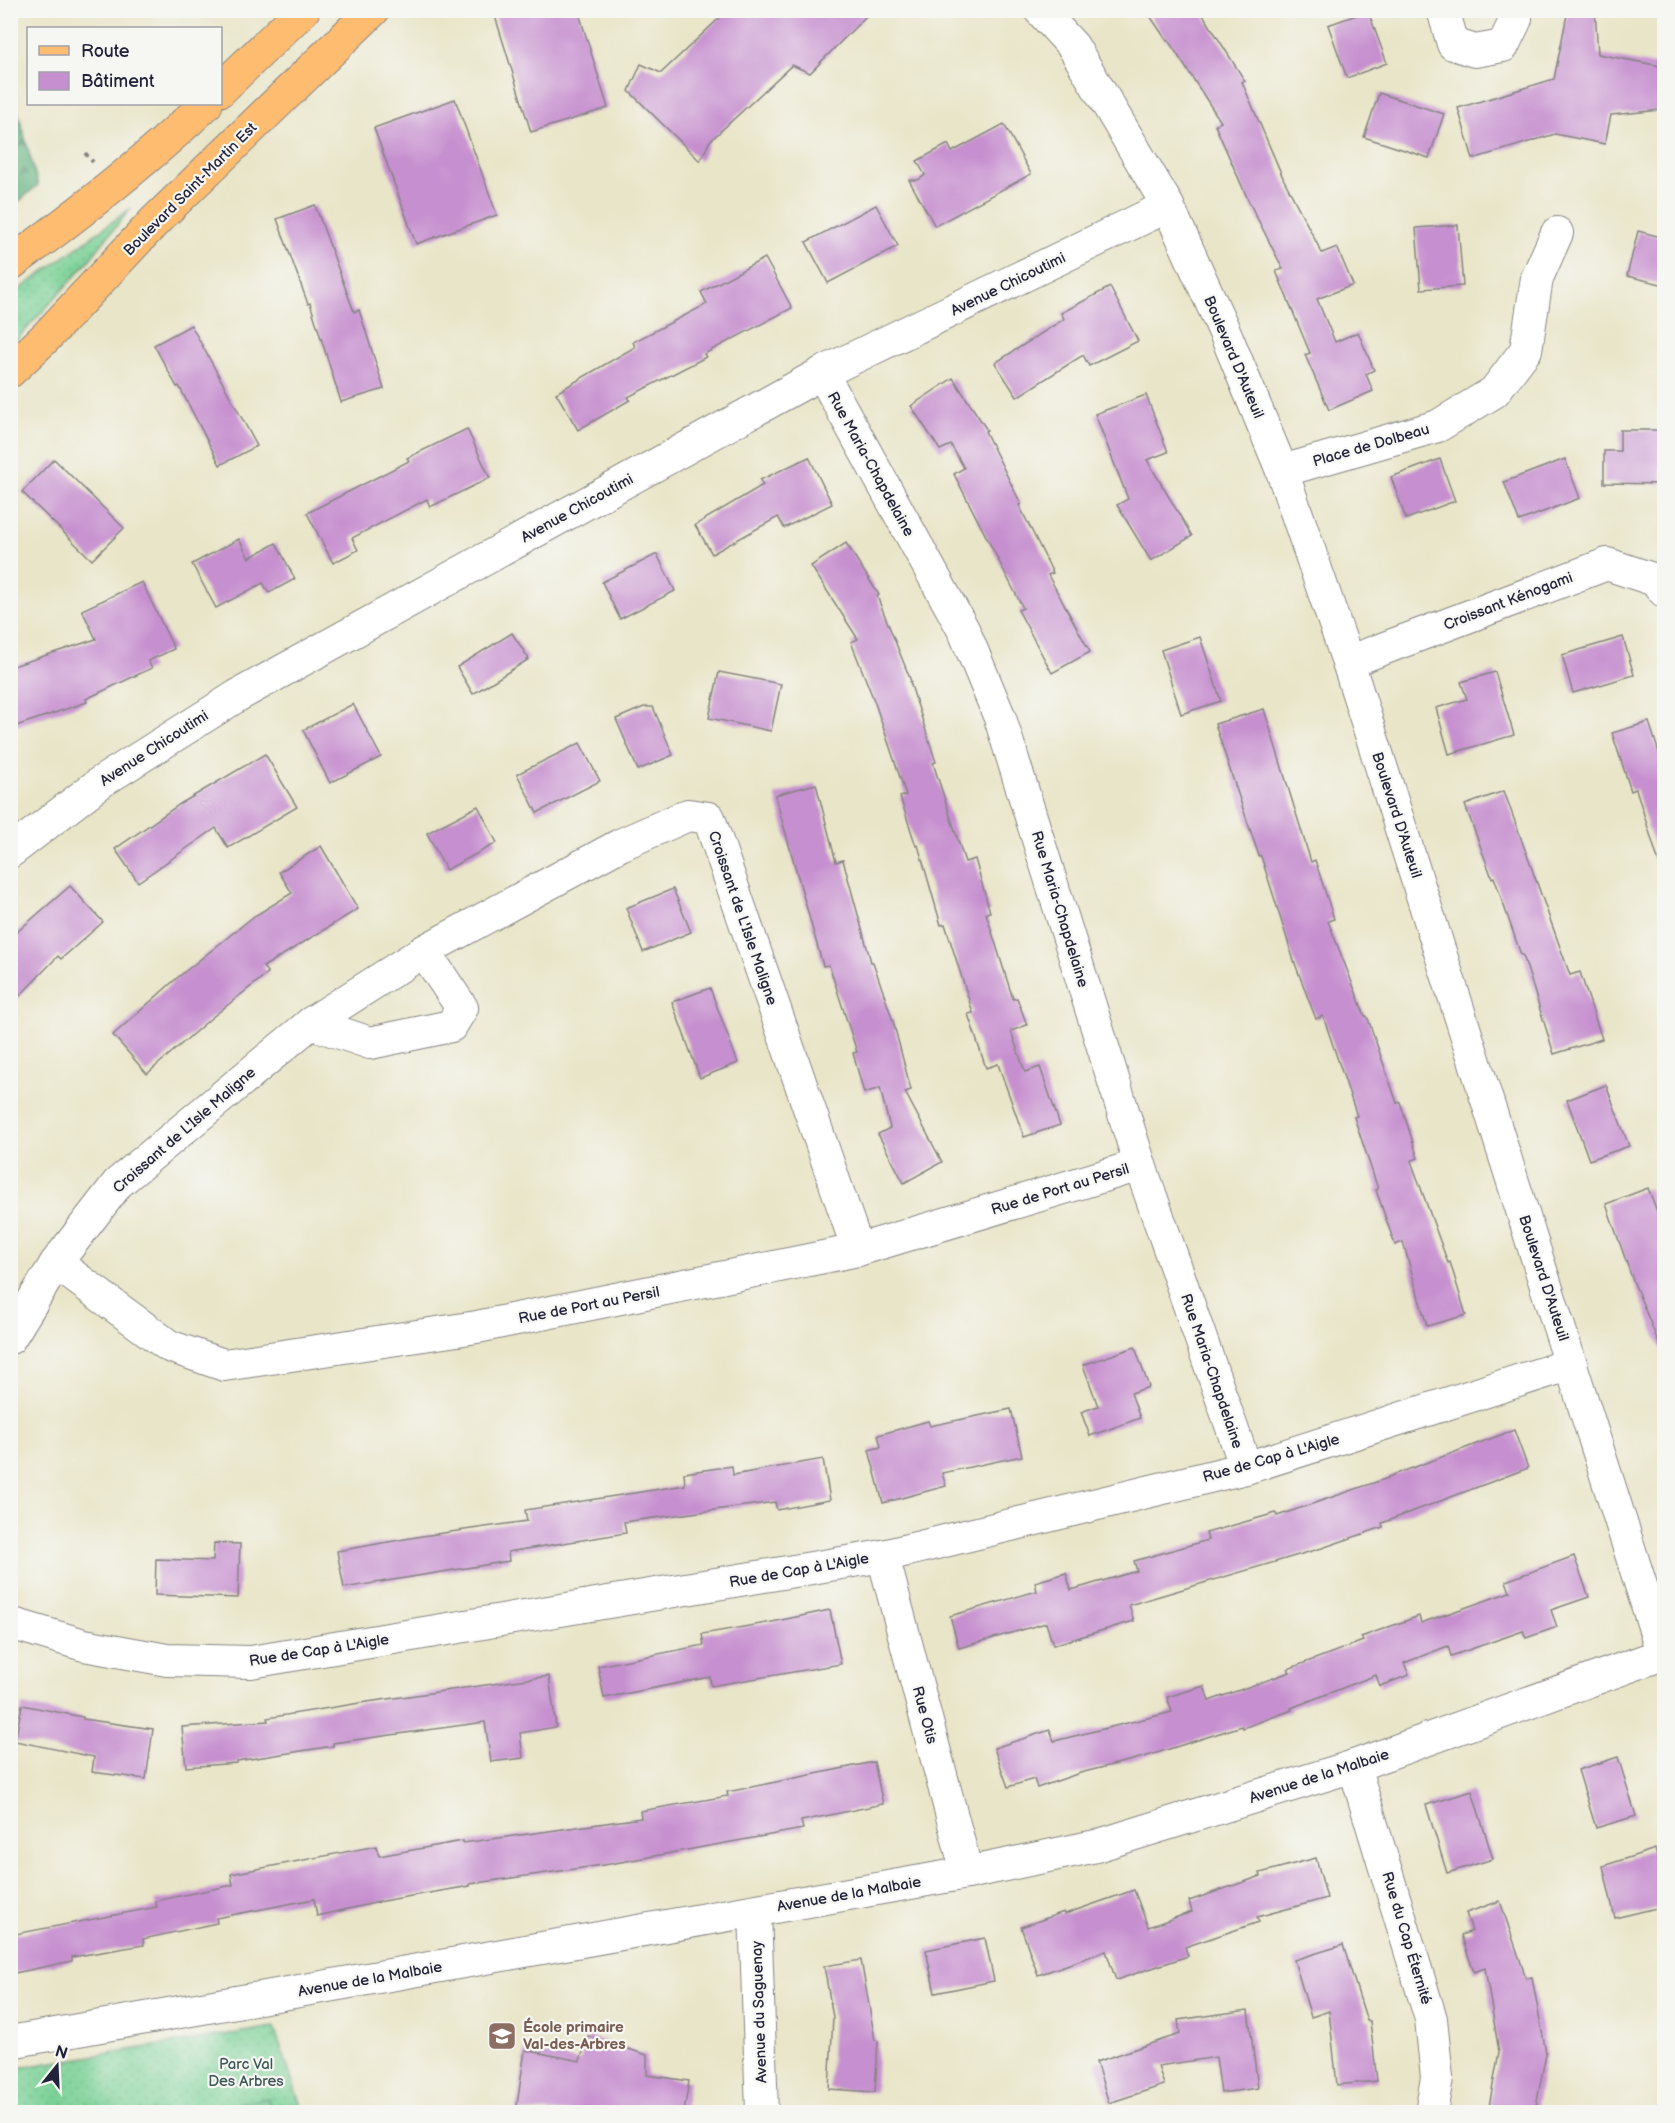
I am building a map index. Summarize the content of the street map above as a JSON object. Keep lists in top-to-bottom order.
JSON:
{
  "streets": {
    "main road": ["Boulevard Saint-Martin Est"],
    "street": [
      "Avenue Chicoutimi",
      "Boulevard D'Auteuil",
      "Place de Dolbeau",
      "Rue Maria-Chapdelaine",
      "Croissant Kénogami",
      "Croissant de L'Isle Maligne",
      "Rue de Port au Persil",
      "Rue de Cap à L'Aigle",
      "Rue Otis",
      "Avenue de la Malbaie",
      "Rue du Cap Éternité",
      "Avenue du Saguenay"
    ]
  },
  "crossings": [
    ["Avenue Chicoutimi", "Boulevard D'Auteuil"],
    ["Avenue Chicoutimi", "Rue Maria-Chapdelaine"],
    ["Boulevard D'Auteuil", "Place de Dolbeau"],
    ["Boulevard D'Auteuil", "Croissant Kénogami"],
    ["Boulevard D'Auteuil", "Rue de Cap à L'Aigle"],
    ["Boulevard D'Auteuil", "Avenue de la Malbaie"],
    ["Rue Maria-Chapdelaine", "Rue de Port au Persil"],
    ["Rue Maria-Chapdelaine", "Rue de Cap à L'Aigle"],
    ["Croissant de L'Isle Maligne", "Rue de Port au Persil"],
    ["Rue de Cap à L'Aigle", "Rue Otis"],
    ["Rue Otis", "Avenue de la Malbaie"],
    ["Avenue de la Malbaie", "Rue du Cap Éternité"],
    ["Avenue de la Malbaie", "Avenue du Saguenay"]
  ],
  "parks": ["Parc Val Des Arbres"],
  "places": {
    "school or university": ["École primaire Val-des-Arbres"]
  },
  "legend": ["Route", "Bâtiment"],
  "north": "top"
}
